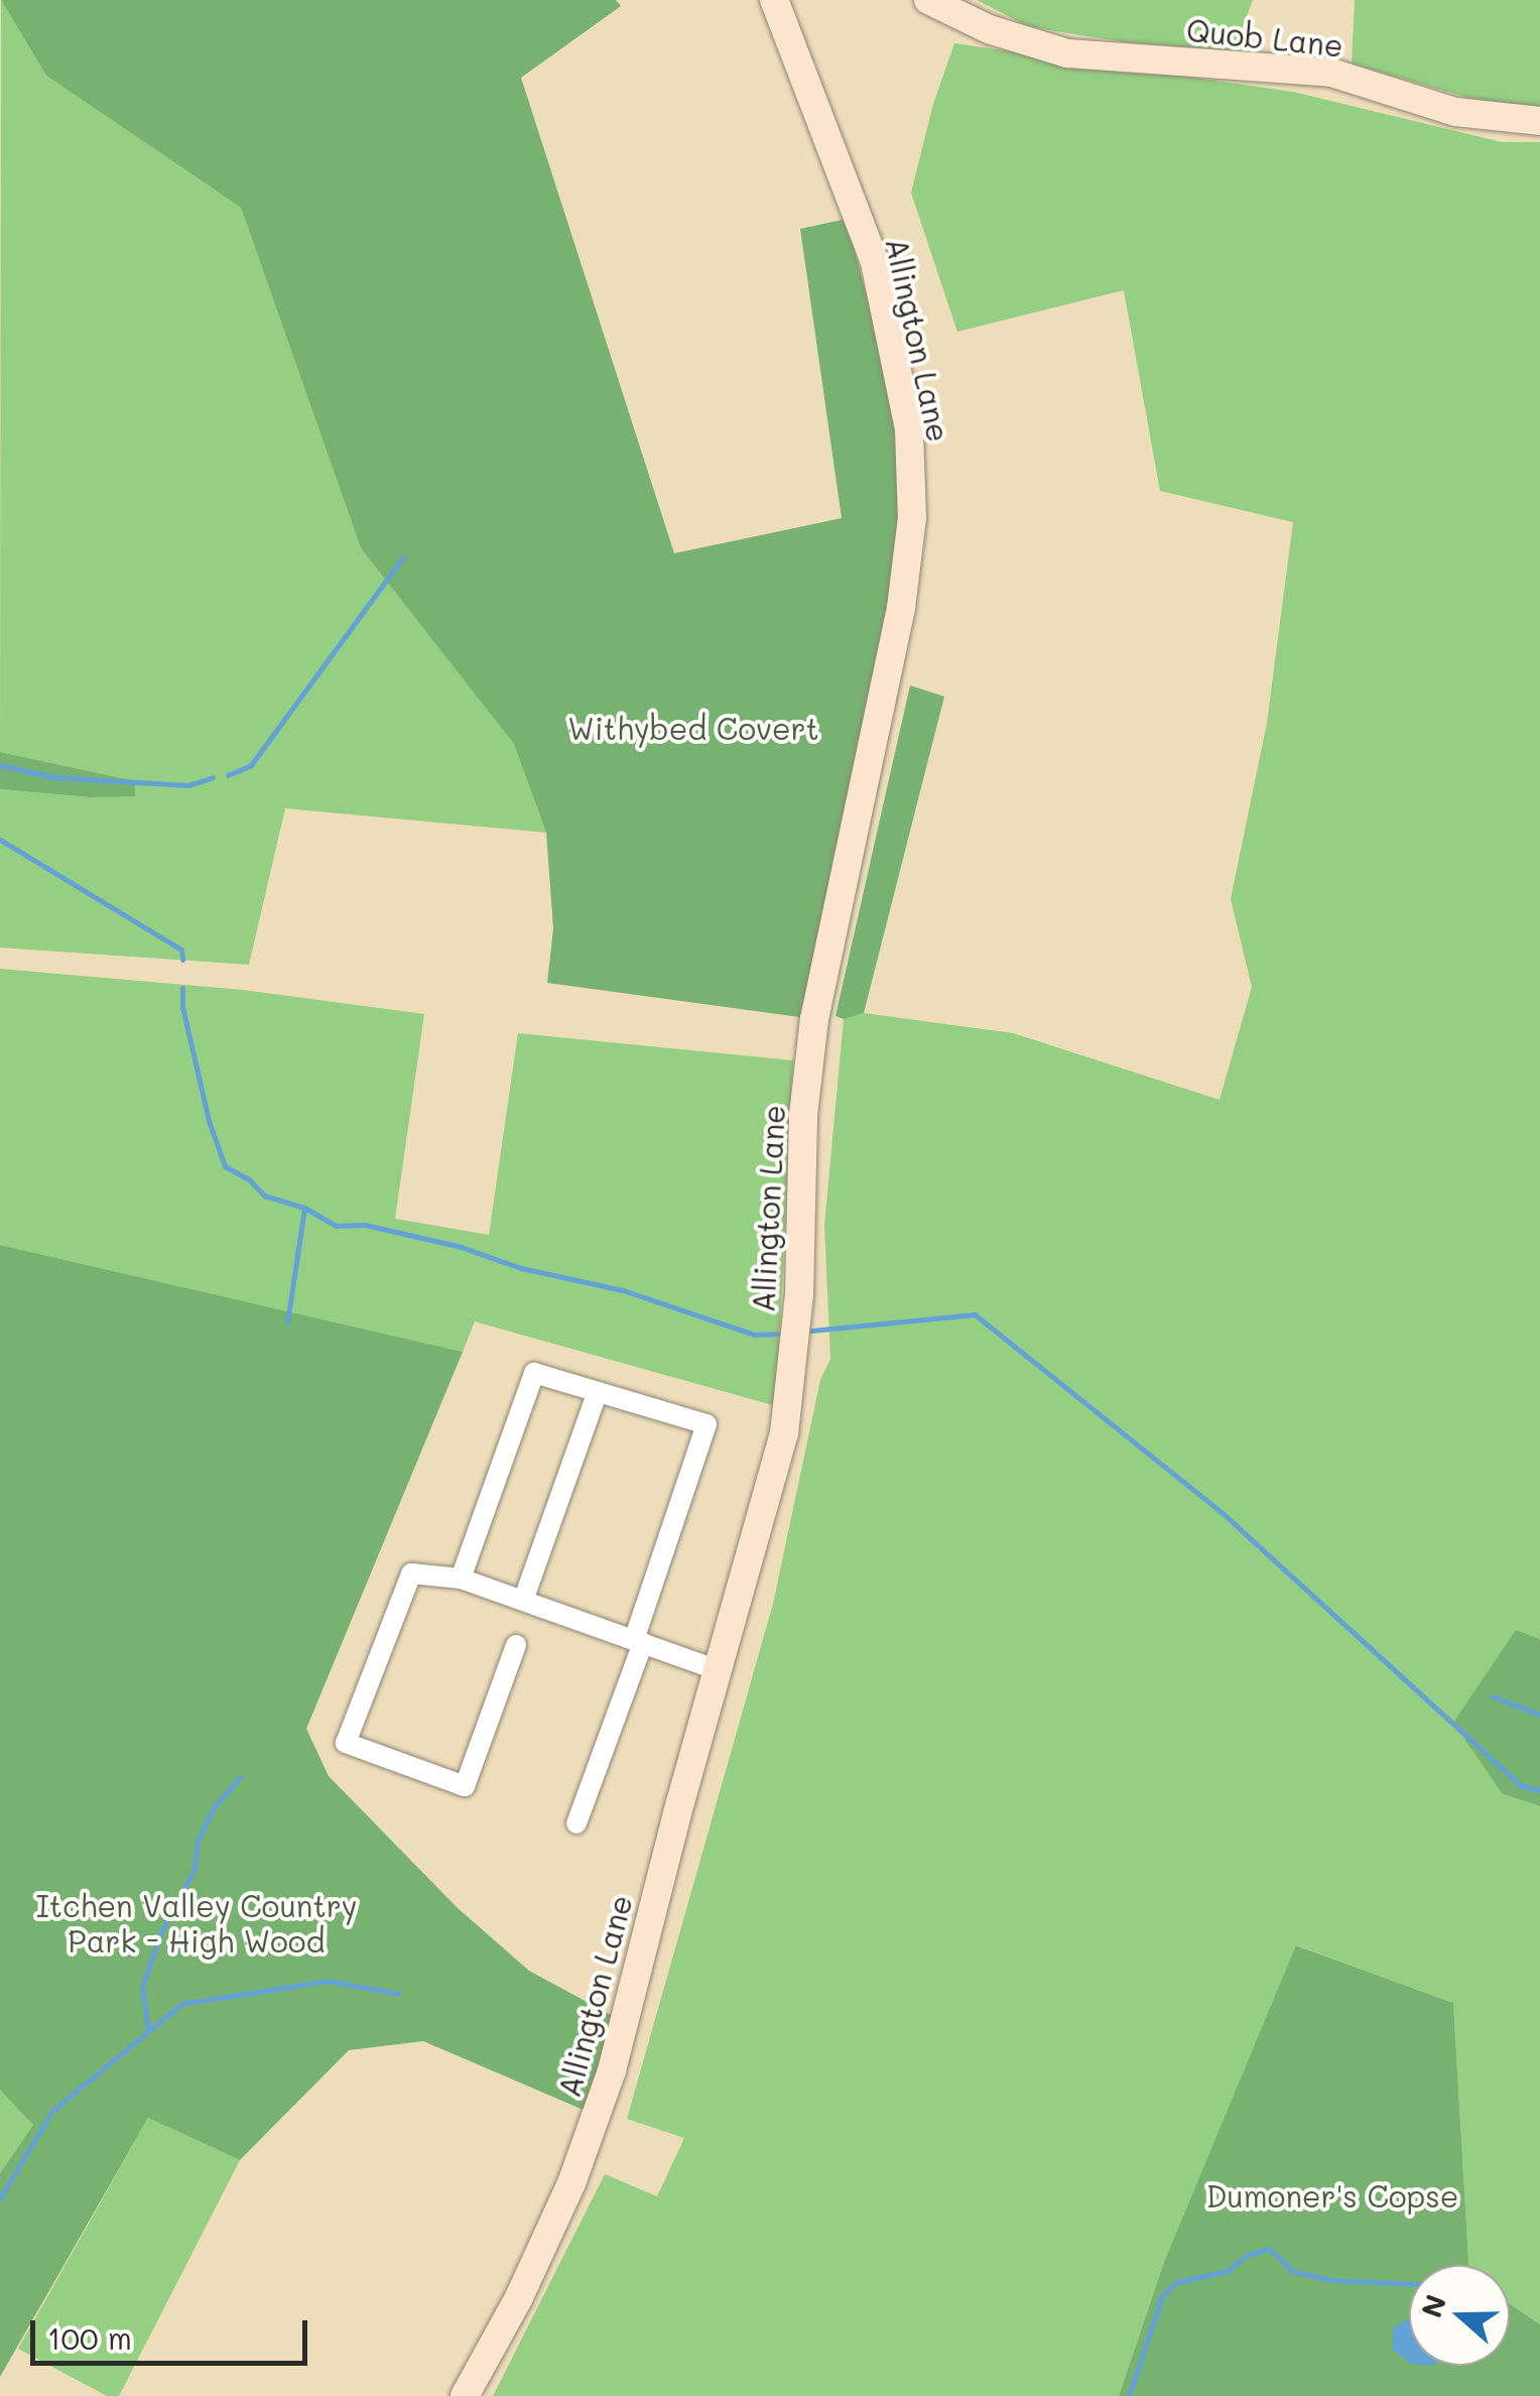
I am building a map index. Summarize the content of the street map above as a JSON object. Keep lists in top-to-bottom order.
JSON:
{
  "streets": {
    "street": ["Quob Lane", "Allington Lane"]
  },
  "parks": ["Withybed Covert", "Itchen Valley Country Park - High Wood", "Dumoner's Copse"],
  "scale_bar": "100 m",
  "north": "left"
}
